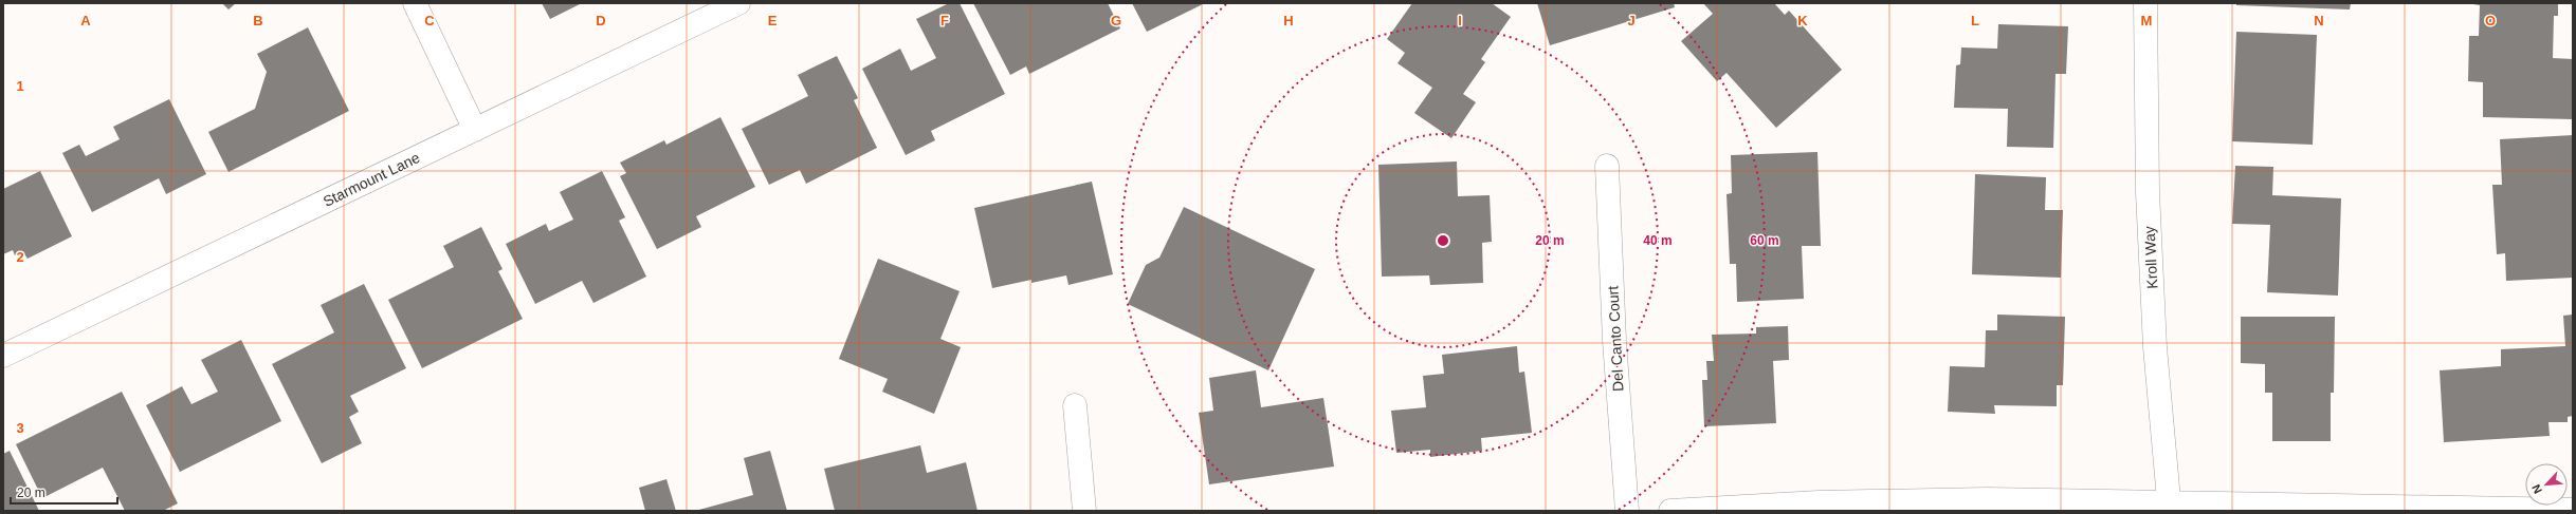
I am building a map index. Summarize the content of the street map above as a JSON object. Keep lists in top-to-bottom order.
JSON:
{
  "streets": {
    "street": ["Starmount Lane", "Kroll Way", "Del Canto Court"]
  },
  "scale_bar": "20 m",
  "north": "bottom left",
  "grid": {
    "columns": [
      "A",
      "B",
      "C",
      "D",
      "E",
      "F",
      "G",
      "H",
      "I",
      "J",
      "K",
      "L",
      "M",
      "N",
      "O"
    ],
    "rows": ["1", "2", "3"]
  },
  "rings": ["20 m", "40 m", "60 m"]
}
